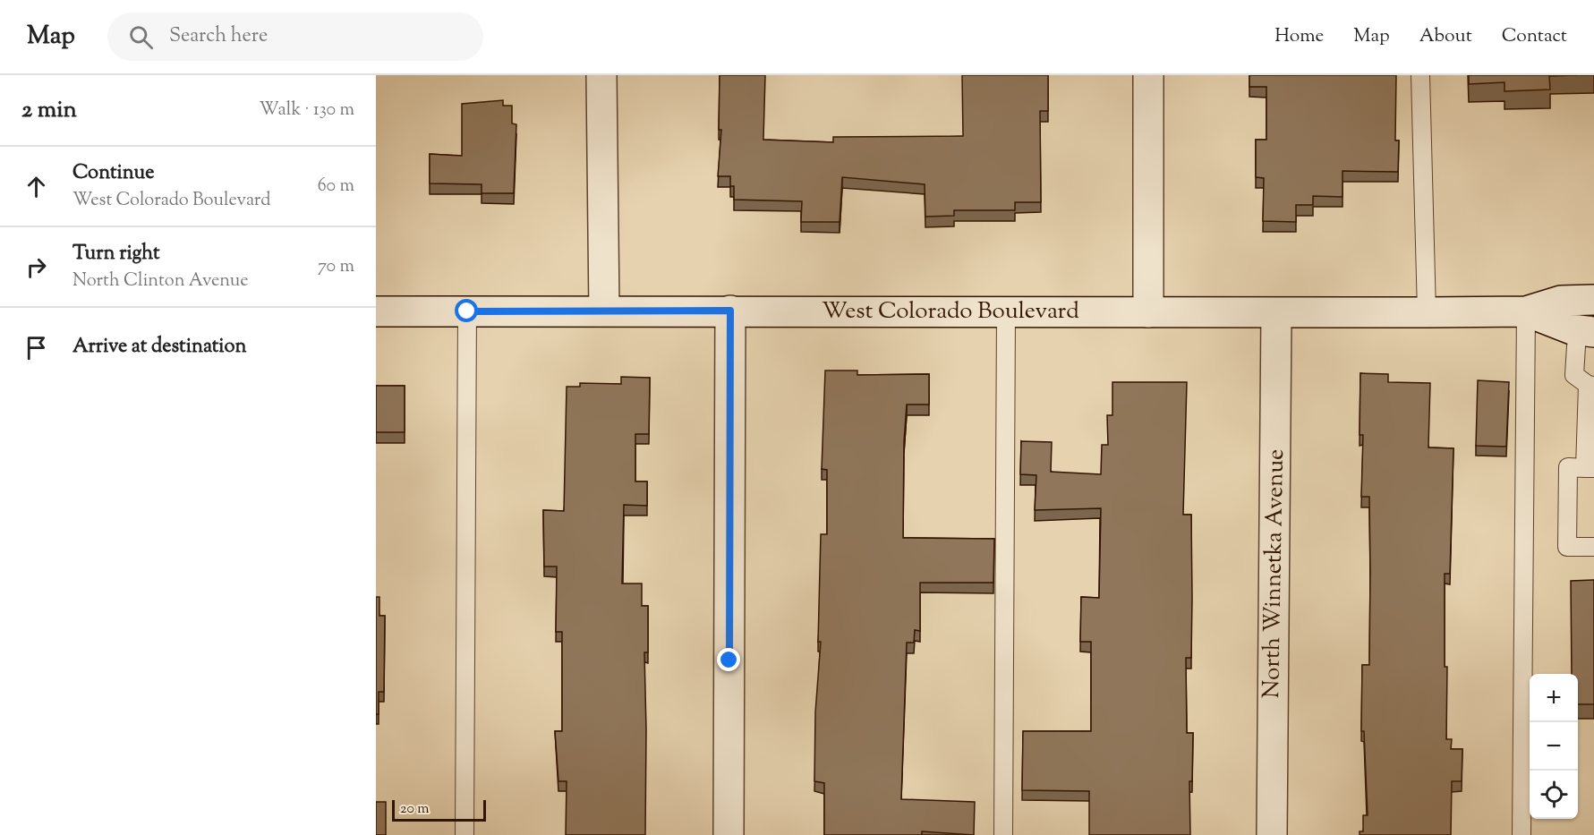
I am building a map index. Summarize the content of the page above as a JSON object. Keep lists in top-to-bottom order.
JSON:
{
  "streets": {
    "street": ["West Colorado Boulevard", "North Winnetka Avenue"]
  },
  "crossings": [
    ["West Colorado Boulevard", "North Winnetka Avenue"]
  ],
  "scale_bar": "20 m",
  "page": {
    "header": "Map",
    "search": "Search here",
    "nav": [
      "Home",
      "Map",
      "About",
      "Contact"
    ],
    "heading": ["2 min", "Walk · 130 m"],
    "list": [
      ["Continue", "West Colorado Boulevard", "60 m"],
      ["Turn right", "North Clinton Avenue", "70 m"],
      "Arrive at destination"
    ],
    "map_buttons": ["+", "−"],
    "scale": "20 m"
  }
}
